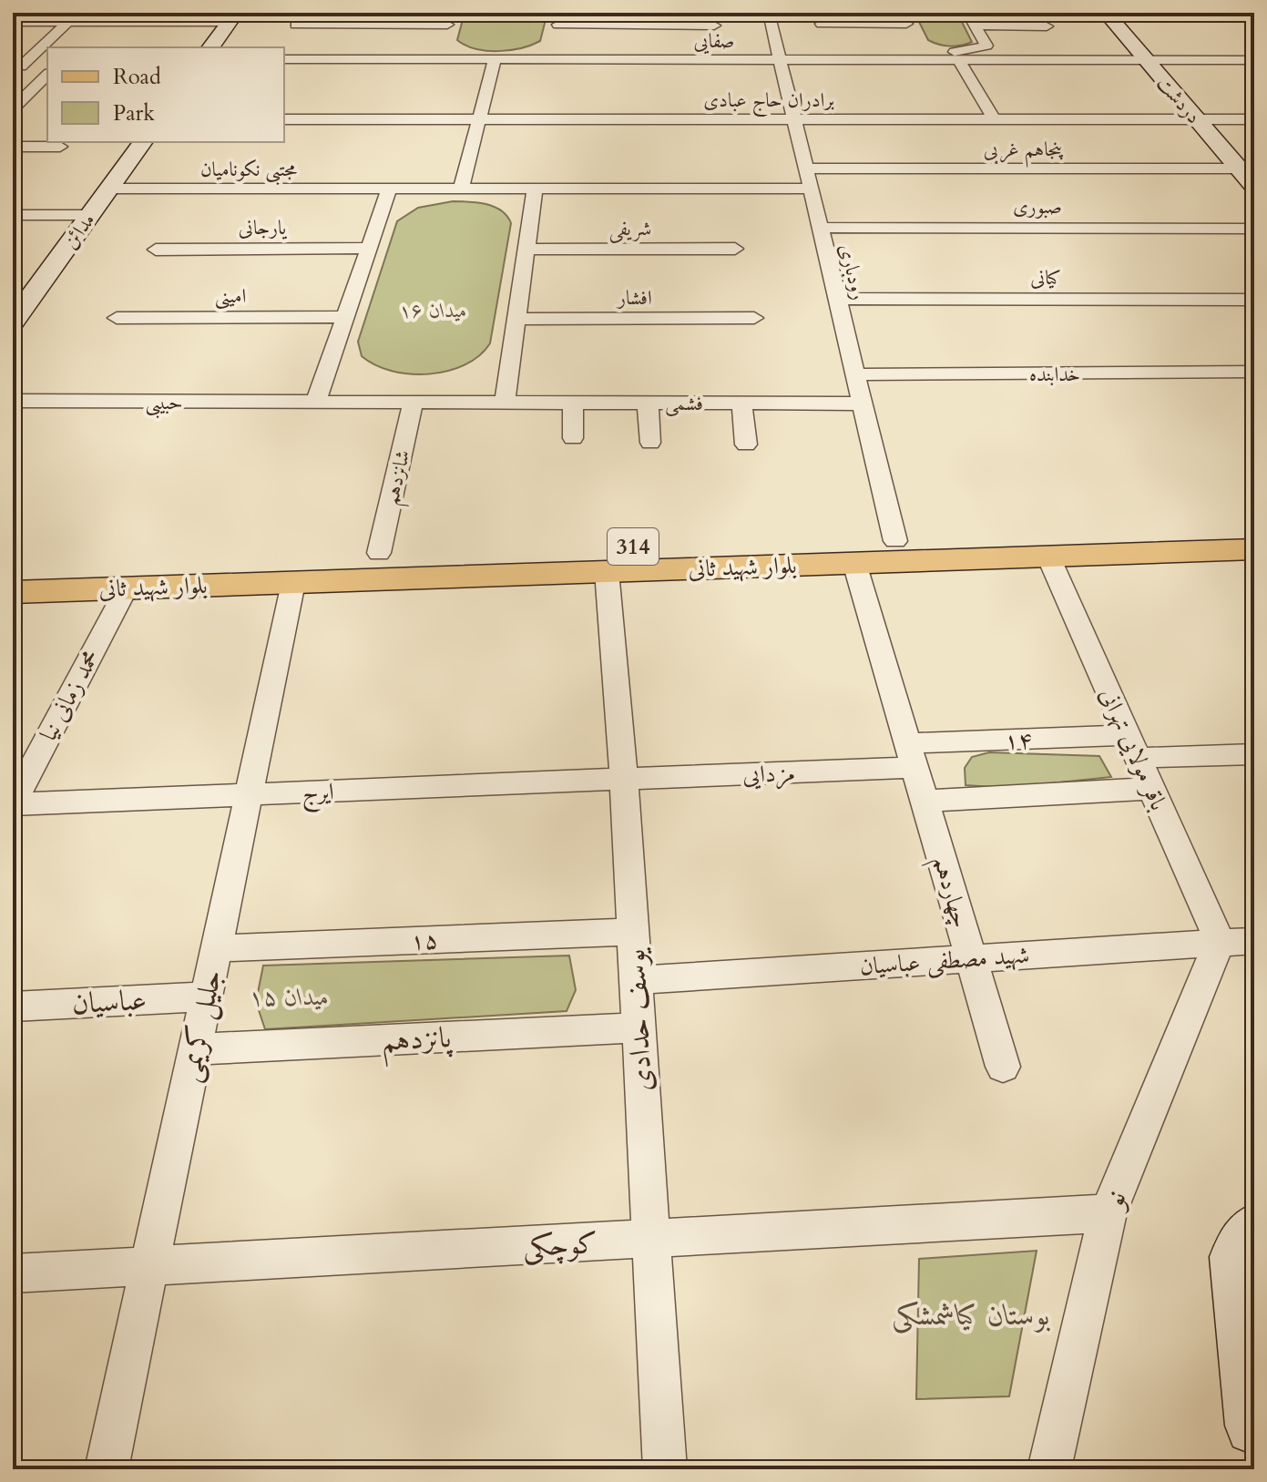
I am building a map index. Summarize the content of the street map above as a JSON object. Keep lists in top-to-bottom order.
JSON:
{
  "streets": {
    "main road": [
      "دردشت",
      "مدائن",
      "314",
      "بلوار شهید ثانی"
    ],
    "street": [
      "صفایی",
      "برادران حاج عبادی",
      "پنجاهم غربی",
      "مجتبی نکونامیان",
      "صبوری",
      "یارجانی",
      "شریفی",
      "رودباری",
      "کیانی",
      "امینی",
      "افشار",
      "خدابنده",
      "حبیبی",
      "فشمی",
      "شانزدهم",
      "محمد زمانی نیا",
      "۱۴",
      "باقر مولایی تهرانی",
      "مزدایی",
      "ایرج",
      "چهاردهم",
      "۱۵",
      "شهید مصطفی عباسیان",
      "عباسیان",
      "یوسف حدادی",
      "جلیل کریمی",
      "پانزدهم",
      "نو",
      "کوچکی"
    ]
  },
  "crossings": [
    ["صفایی", "دردشت"],
    ["صفایی", "رودباری"],
    ["برادران حاج عبادی", "دردشت"],
    ["برادران حاج عبادی", "رودباری"],
    ["دردشت", "پنجاهم غربی"],
    ["پنجاهم غربی", "رودباری"],
    ["مجتبی نکونامیان", "مدائن"],
    ["صبوری", "رودباری"],
    ["رودباری", "کیانی"],
    ["رودباری", "خدابنده"],
    ["رودباری", "فشمی"],
    ["رودباری", "بلوار شهید ثانی"],
    ["شانزدهم", "بلوار شهید ثانی"],
    ["بلوار شهید ثانی", "محمد زمانی نیا"],
    ["بلوار شهید ثانی", "باقر مولایی تهرانی"],
    ["بلوار شهید ثانی", "چهاردهم"],
    ["بلوار شهید ثانی", "یوسف حدادی"],
    ["بلوار شهید ثانی", "جلیل کریمی"],
    ["محمد زمانی نیا", "ایرج"],
    ["۱۴", "باقر مولایی تهرانی"],
    ["۱۴", "مزدایی"],
    ["۱۴", "چهاردهم"],
    ["باقر مولایی تهرانی", "شهید مصطفی عباسیان"],
    ["باقر مولایی تهرانی", "نو"],
    ["مزدایی", "ایرج"],
    ["مزدایی", "چهاردهم"],
    ["مزدایی", "یوسف حدادی"],
    ["ایرج", "یوسف حدادی"],
    ["ایرج", "جلیل کریمی"],
    ["چهاردهم", "شهید مصطفی عباسیان"],
    ["۱۵", "یوسف حدادی"],
    ["۱۵", "جلیل کریمی"],
    ["شهید مصطفی عباسیان", "یوسف حدادی"],
    ["شهید مصطفی عباسیان", "نو"],
    ["عباسیان", "جلیل کریمی"],
    ["یوسف حدادی", "پانزدهم"],
    ["یوسف حدادی", "کوچکی"],
    ["جلیل کریمی", "پانزدهم"],
    ["جلیل کریمی", "کوچکی"],
    ["نو", "کوچکی"]
  ],
  "parks": ["میدان ۱۶", "میدان ۱۵", "بوستان کیاشمشکی"],
  "legend": ["Road", "Park"]
}
